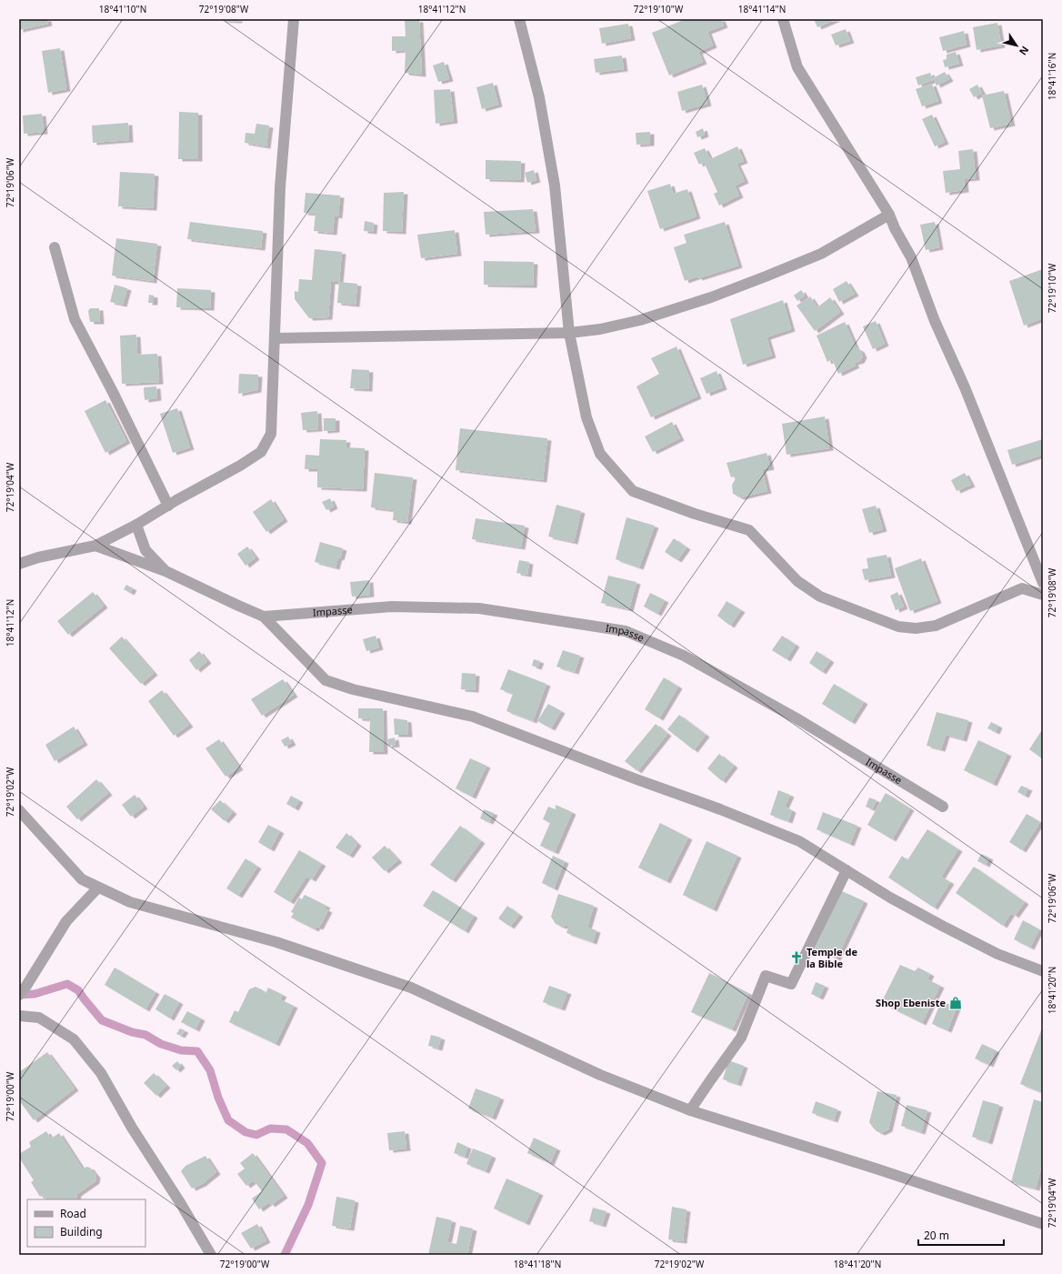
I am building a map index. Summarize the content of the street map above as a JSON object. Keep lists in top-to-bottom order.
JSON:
{
  "streets": {
    "street": ["Impasse"]
  },
  "places": {
    "church": ["Temple de la Bible"],
    "shop": ["Shop Ebeniste"]
  },
  "legend": ["Road", "Building"],
  "scale_bar": "20 m",
  "north": "bottom right",
  "coordinates": [
    "18°41'10\"N",
    "72°19'08\"W",
    "18°41'12\"N",
    "72°19'10\"W",
    "18°41'14\"N",
    "18°41'16\"N",
    "72°19'06\"W",
    "72°19'04\"W",
    "72°19'02\"W",
    "18°41'20\"N",
    "72°19'00\"W",
    "18°41'18\"N"
  ]
}
